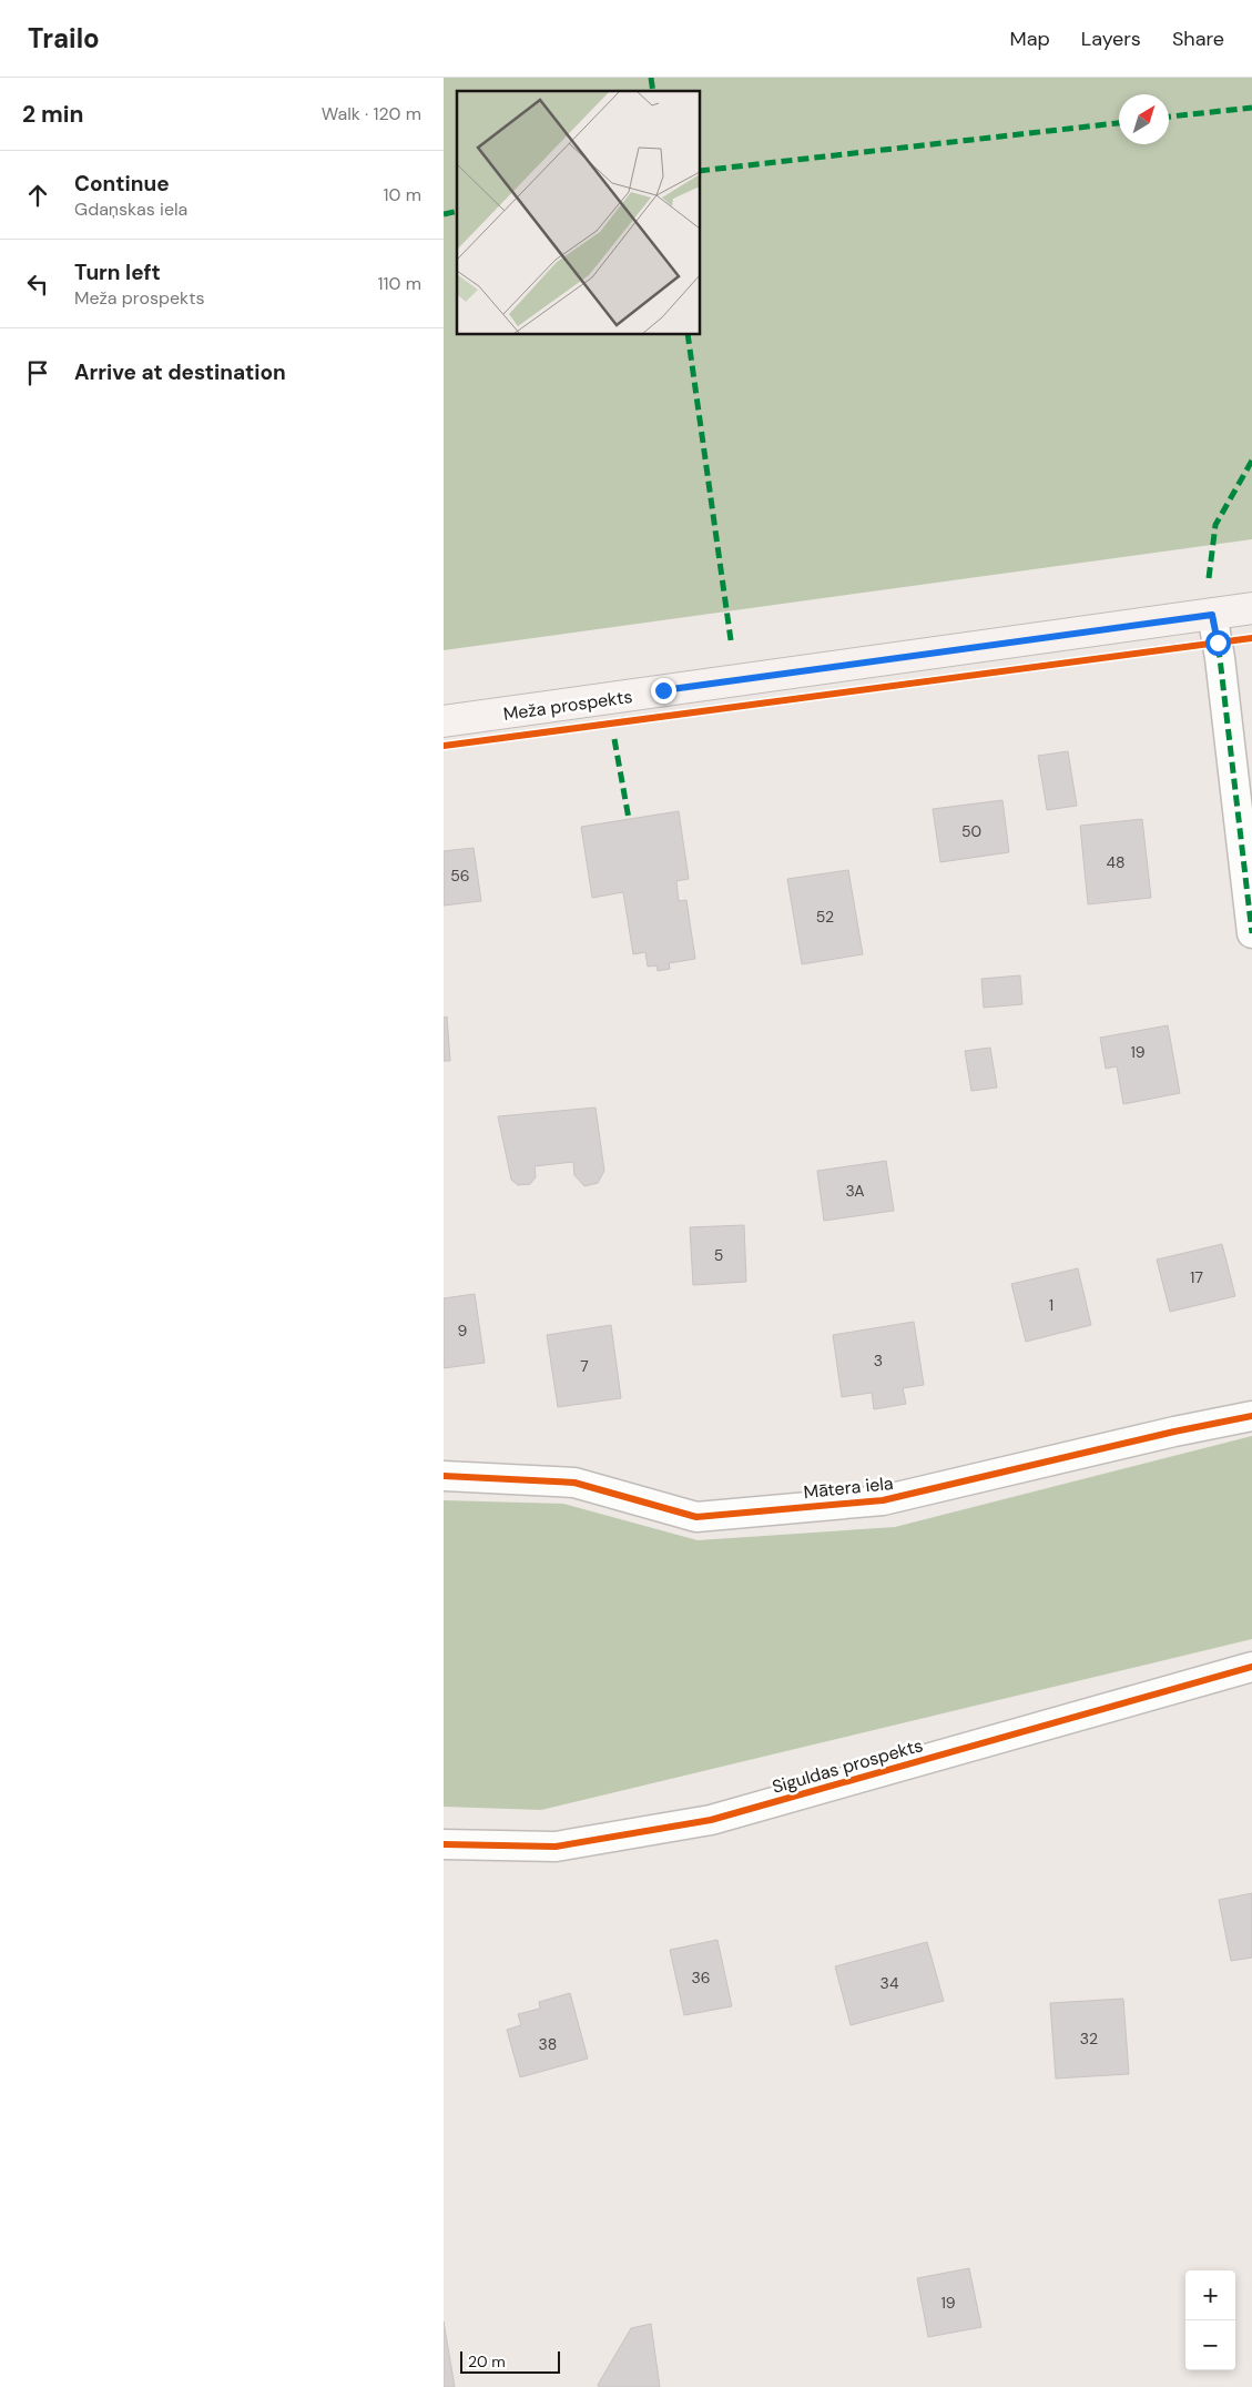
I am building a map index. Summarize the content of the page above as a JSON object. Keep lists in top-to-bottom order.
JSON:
{
  "streets": {
    "street": ["Meža prospekts", "Mātera iela", "Siguldas prospekts"]
  },
  "house_numbers": [
    "50",
    "48",
    "56",
    "52",
    "19",
    "3A",
    "5",
    "17",
    "1",
    "9",
    "3",
    "7",
    "36",
    "34",
    "32",
    "38",
    "19"
  ],
  "scale_bar": "20 m",
  "north": "top right",
  "page": {
    "header": "Trailo",
    "nav": ["Map", "Layers", "Share"],
    "heading": ["2 min", "Walk · 120 m"],
    "list": [
      ["Continue", "Gdaņskas iela", "10 m"],
      ["Turn left", "Meža prospekts", "110 m"],
      "Arrive at destination"
    ],
    "map_buttons": ["+", "−"],
    "scale": "20 m"
  }
}
